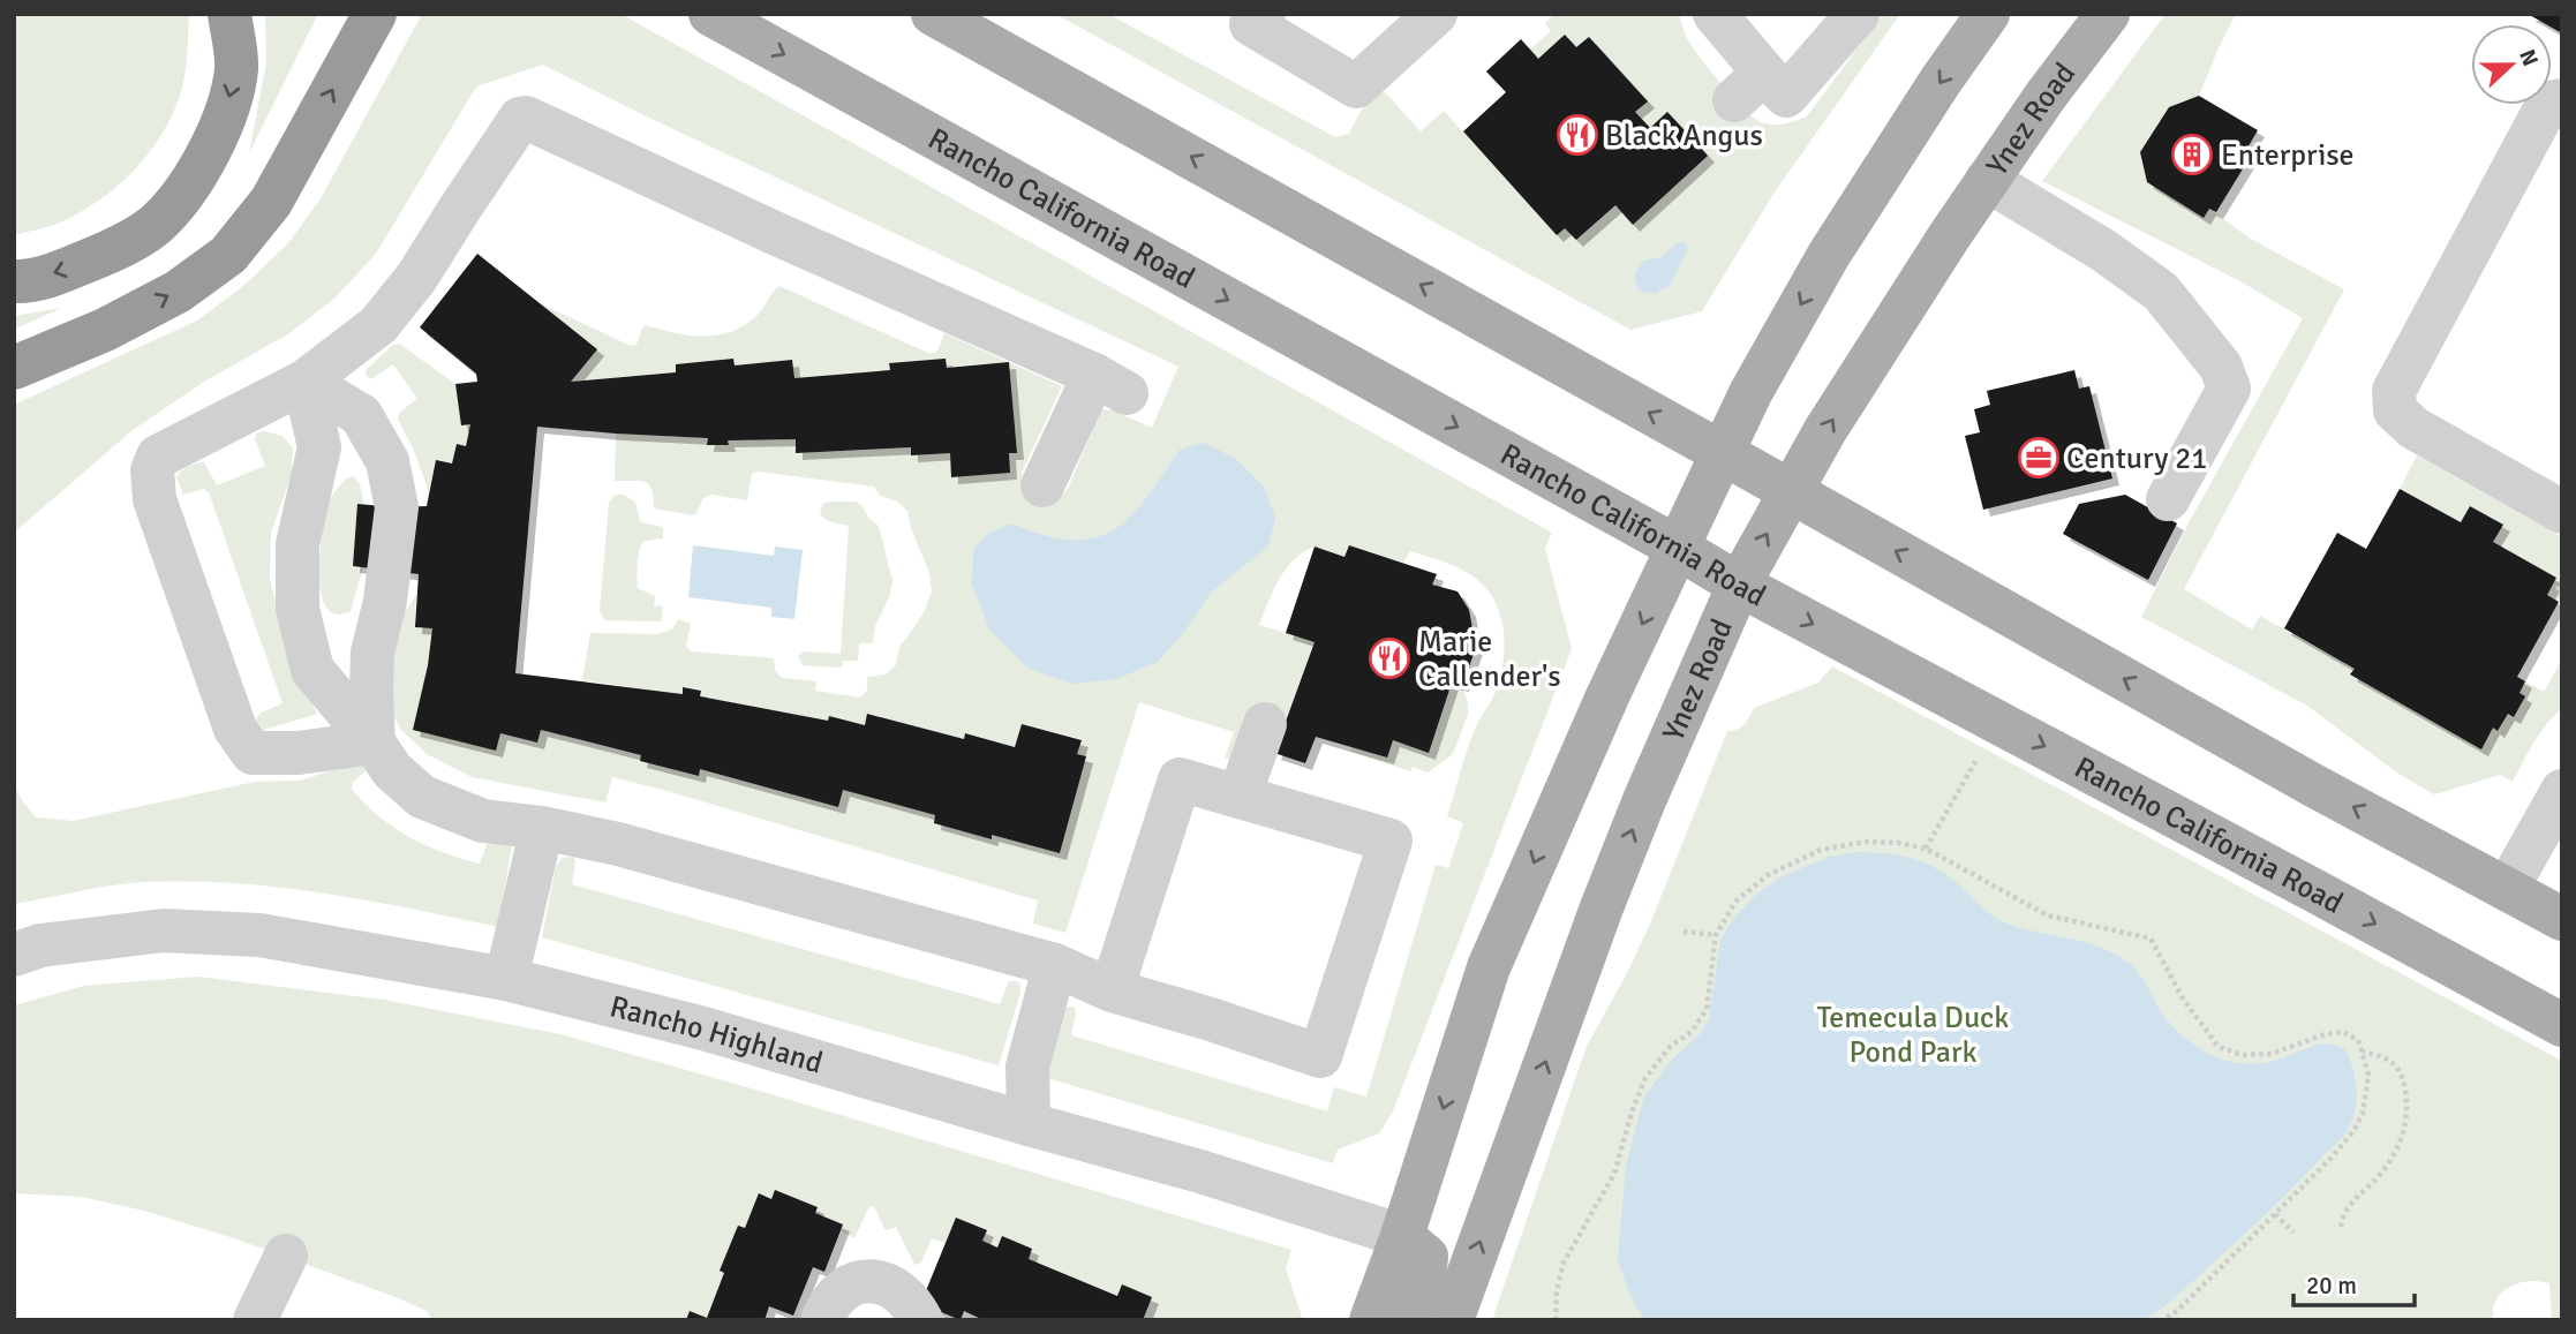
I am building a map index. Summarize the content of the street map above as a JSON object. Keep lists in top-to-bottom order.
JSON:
{
  "streets": {
    "main road": ["Ynez Road", "Rancho California Road"],
    "street": ["Rancho Highland"]
  },
  "crossings": [
    ["Ynez Road", "Rancho California Road"]
  ],
  "parks": ["Temecula Duck Pond Park"],
  "places": {
    "restaurant": ["Black Angus", "Marie Callender's"],
    "building": ["Enterprise"],
    "office": ["Century 21"]
  },
  "scale_bar": "20 m",
  "north": "right"
}
